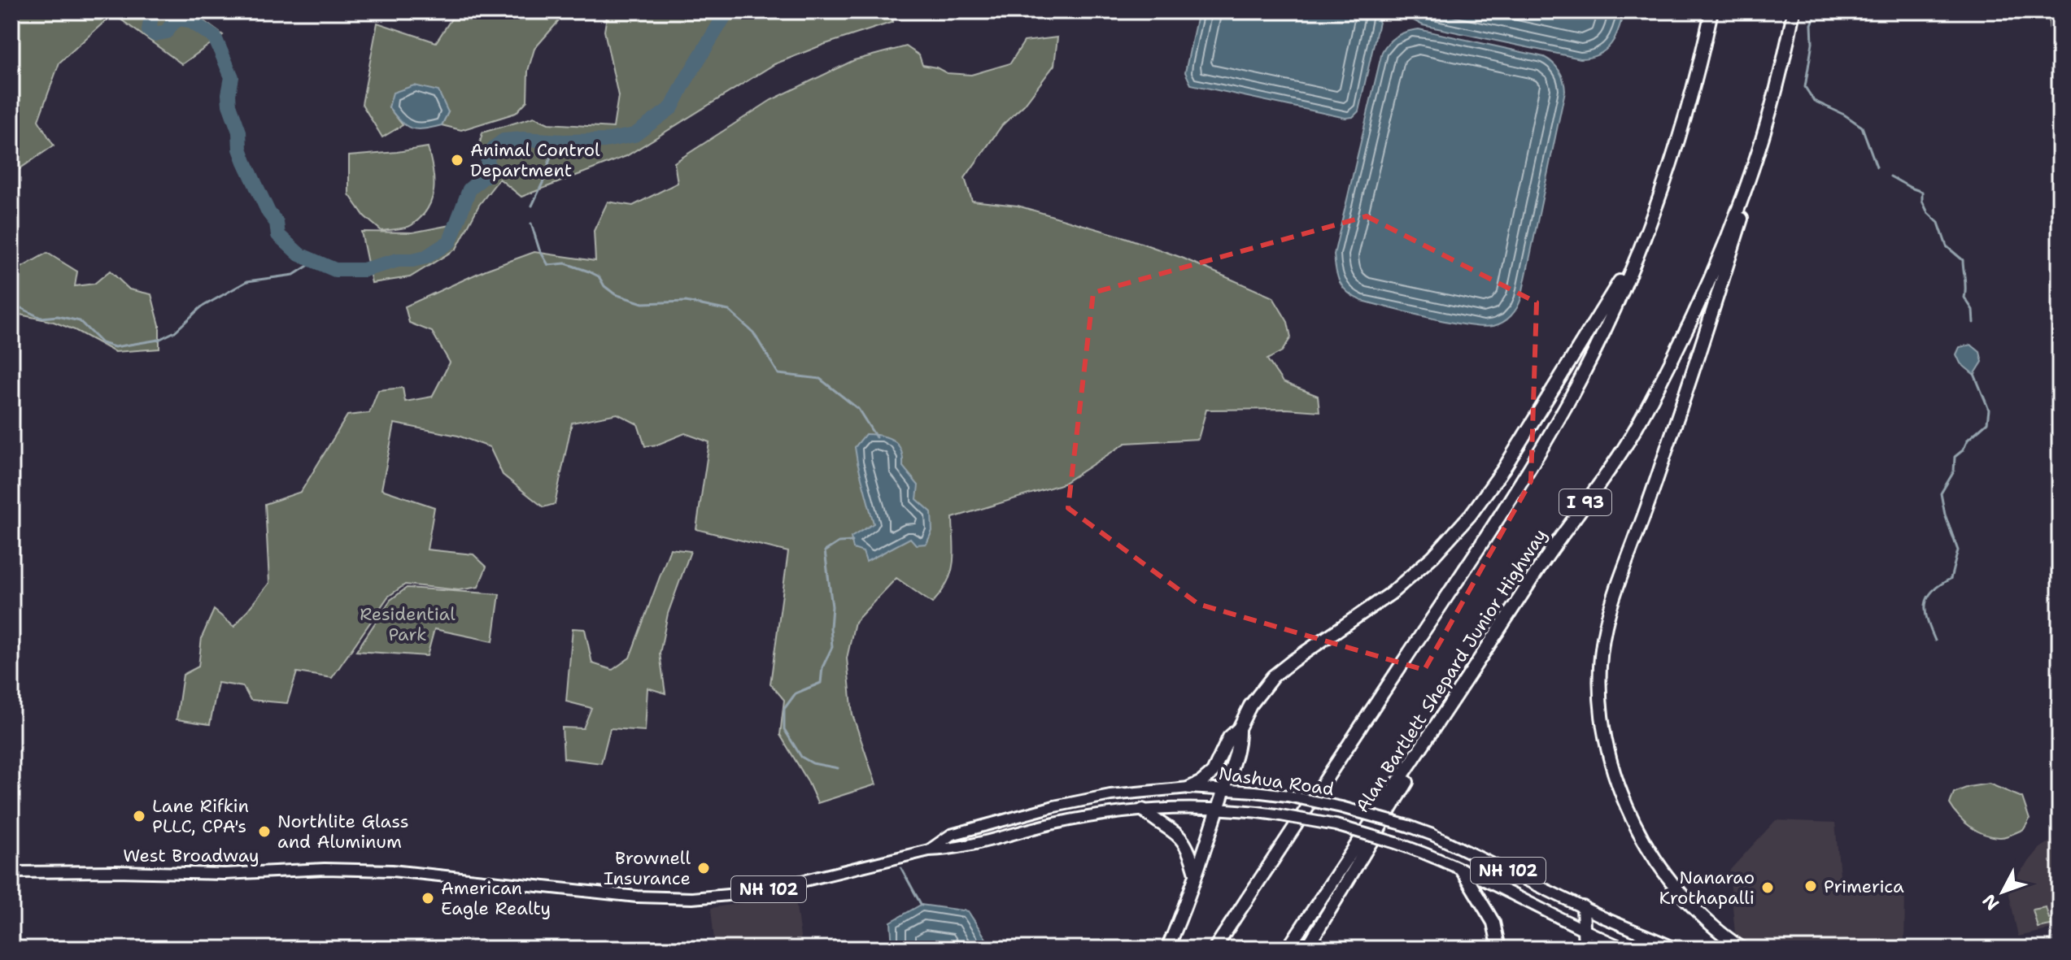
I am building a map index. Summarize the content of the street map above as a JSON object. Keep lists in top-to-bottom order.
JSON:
{
  "streets": {
    "highway": ["I 93", "Alan Bartlett Shepard Junior Highway"],
    "main road": ["Nashua Road", "West Broadway", "NH 102"]
  },
  "crossings": [
    ["Nashua Road", "West Broadway"]
  ],
  "parks": ["Residential Park"],
  "places": [
    "Animal Control Department",
    "Lane Rifkin PLLC, CPA's",
    "Northlite Glass and Aluminum",
    "Brownell Insurance",
    "Primerica",
    "Nanarao Krothapalli",
    "American Eagle Realty"
  ],
  "north": "bottom left"
}
